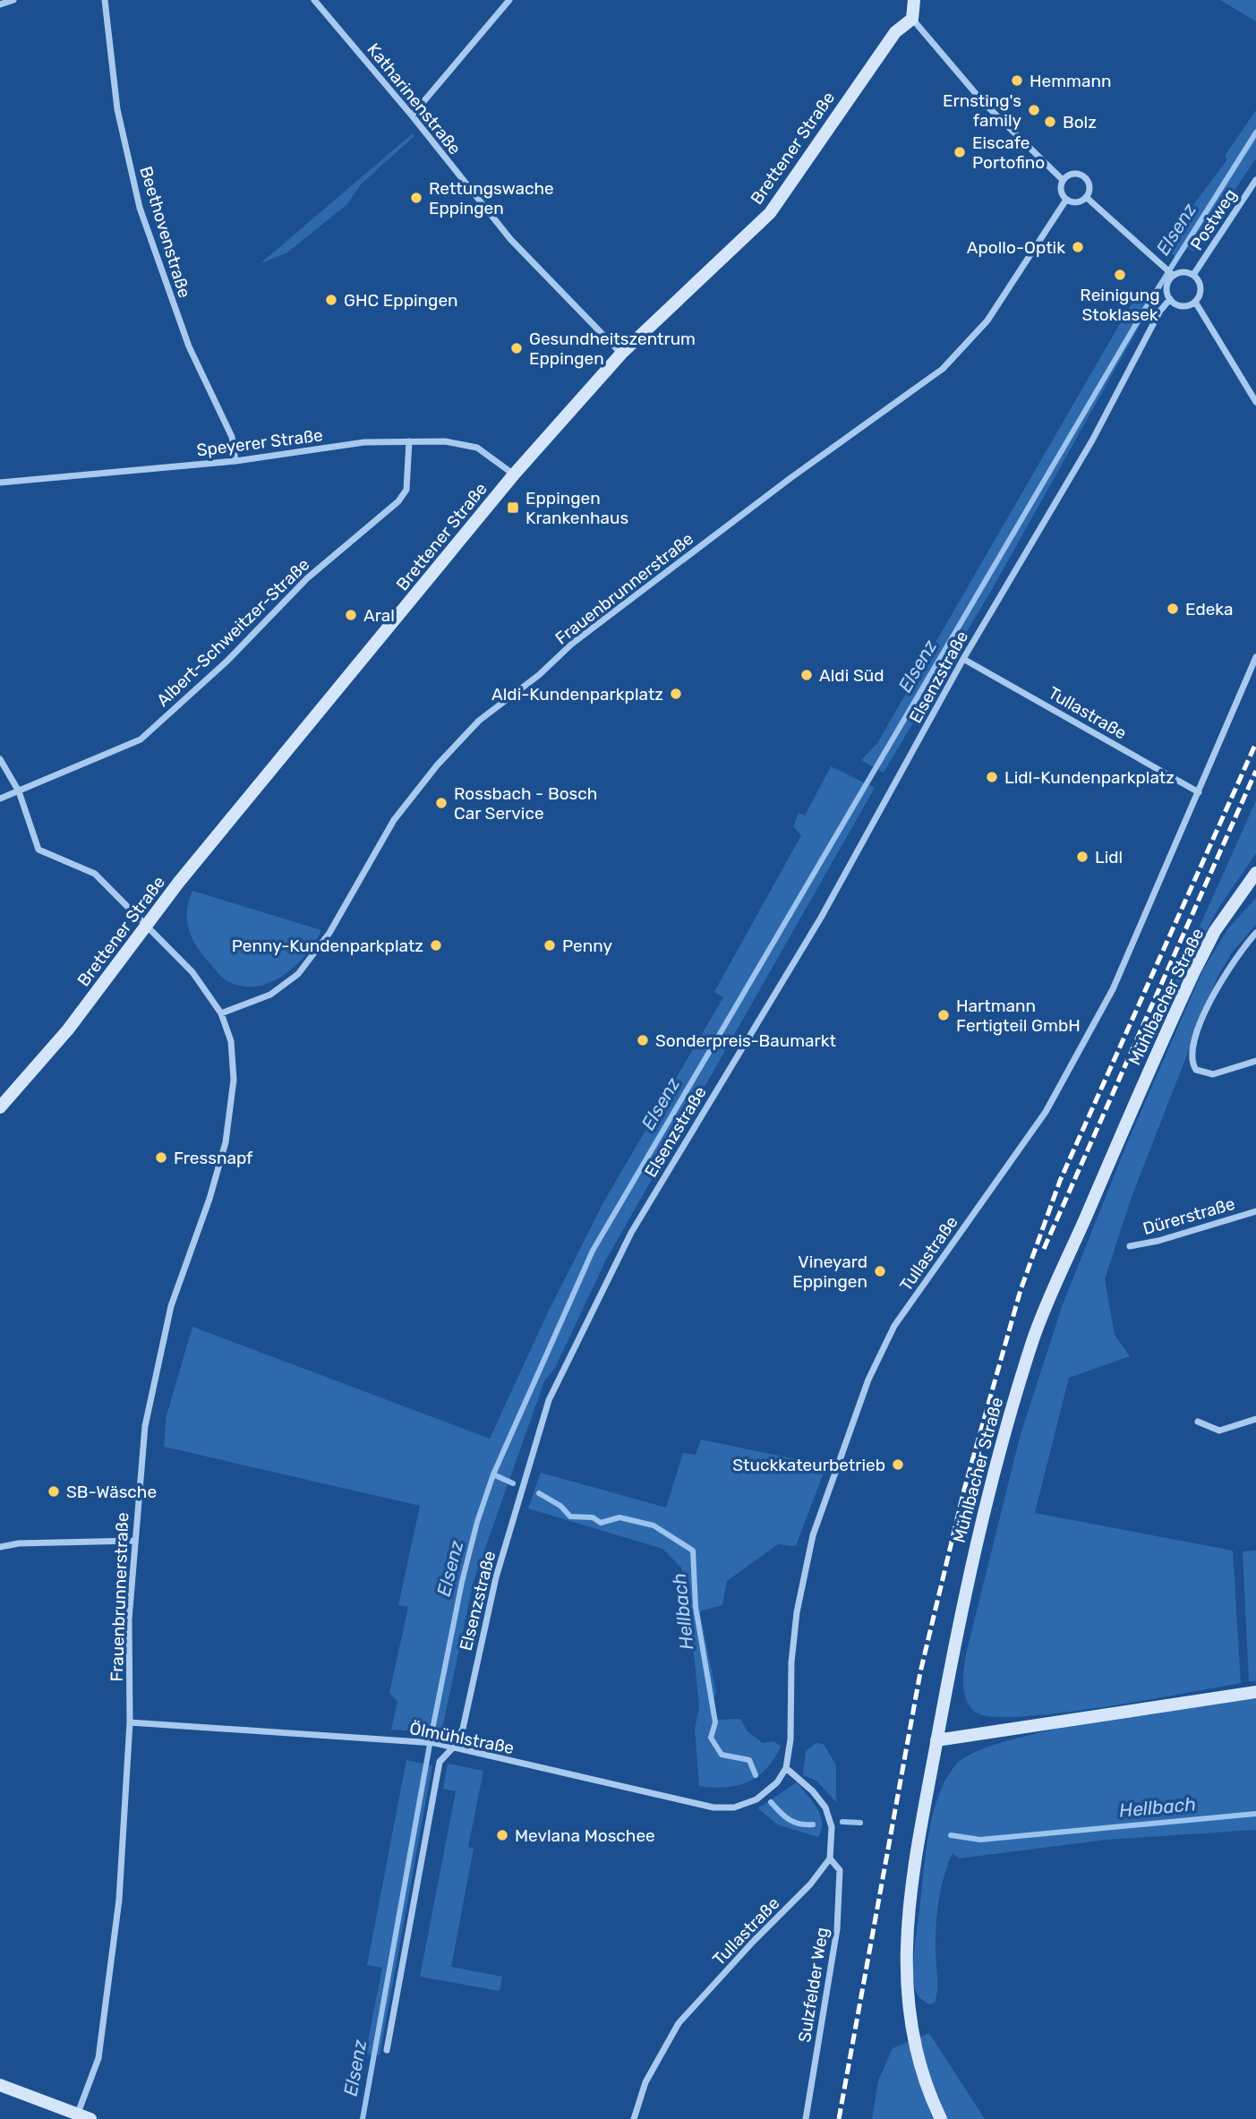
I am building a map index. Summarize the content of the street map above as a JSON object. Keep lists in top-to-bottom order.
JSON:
{
  "streets": {
    "street": [
      "Katharinenstraße",
      "Brettener Straße",
      "Postweg",
      "Beethovenstraße",
      "Speyerer Straße",
      "Frauenbrunnerstraße",
      "Albert-Schweitzer-Straße",
      "Elsenzstraße",
      "Tullastraße",
      "Mühlbacher Straße",
      "Dürerstraße",
      "Ölmühlstraße",
      "Sulzfelder Weg"
    ]
  },
  "crossings": [
    ["Katharinenstraße", "Brettener Straße"],
    ["Brettener Straße", "Speyerer Straße"],
    ["Brettener Straße", "Frauenbrunnerstraße"],
    ["Postweg", "Elsenzstraße"],
    ["Beethovenstraße", "Speyerer Straße"],
    ["Speyerer Straße", "Albert-Schweitzer-Straße"],
    ["Frauenbrunnerstraße", "Ölmühlstraße"],
    ["Elsenzstraße", "Tullastraße"],
    ["Elsenzstraße", "Ölmühlstraße"],
    ["Tullastraße", "Ölmühlstraße"],
    ["Tullastraße", "Sulzfelder Weg"]
  ],
  "water": ["Elsenz", "Hellbach"],
  "places": {
    "other": [
      "Hemmann",
      "Ernsting's family",
      "Bolz",
      "Eiscafe Portofino",
      "Rettungswache Eppingen",
      "Apollo-Optik",
      "Reinigung Stoklasek",
      "GHC Eppingen",
      "Gesundheitszentrum Eppingen",
      "Edeka",
      "Aral",
      "Aldi Süd",
      "Aldi-Kundenparkplatz",
      "Lidl-Kundenparkplatz",
      "Rossbach - Bosch Car Service",
      "Lidl",
      "Penny-Kundenparkplatz",
      "Penny",
      "Hartmann Fertigteil GmbH",
      "Sonderpreis-Baumarkt",
      "Fressnapf",
      "Vineyard Eppingen",
      "Stuckkateurbetrieb",
      "SB-Wäsche",
      "Mevlana Moschee"
    ],
    "transit": ["Eppingen Krankenhaus"]
  }
}
